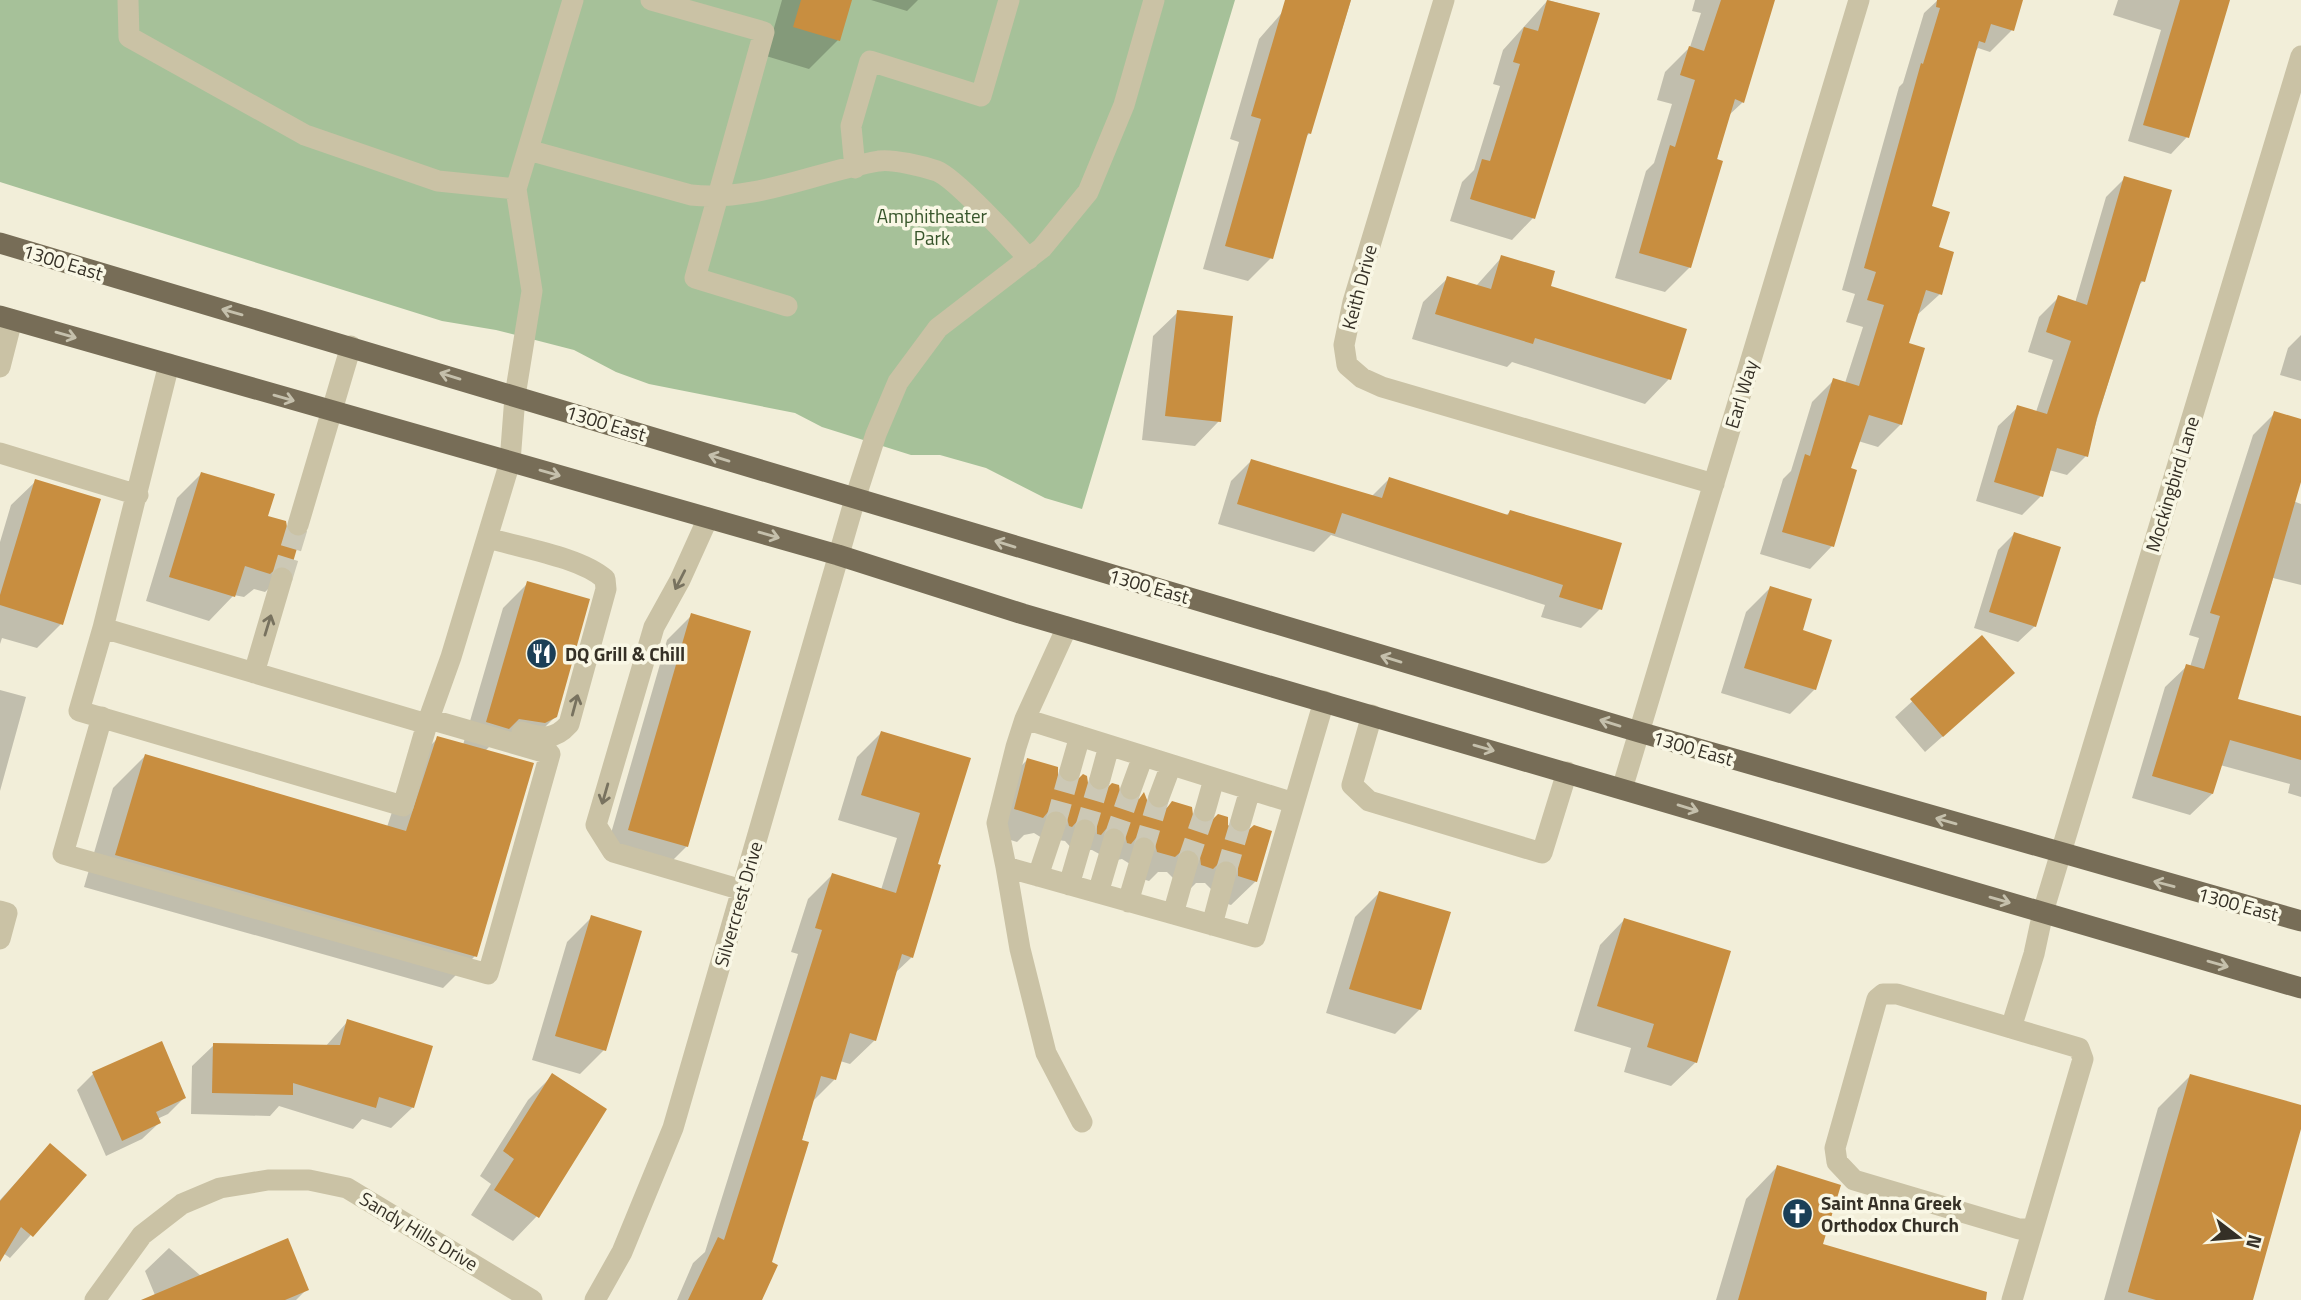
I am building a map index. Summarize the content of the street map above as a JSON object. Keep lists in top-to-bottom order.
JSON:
{
  "streets": {
    "main road": ["1300 East"],
    "street": [
      "Keith Drive",
      "Earl Way",
      "Mockingbird Lane",
      "Silvercrest Drive",
      "Sandy Hills Drive"
    ]
  },
  "crossings": [
    ["1300 East", "Earl Way"],
    ["1300 East", "Mockingbird Lane"],
    ["1300 East", "Silvercrest Drive"],
    ["Keith Drive", "Earl Way"]
  ],
  "parks": ["Amphitheater Park"],
  "places": {
    "restaurant": ["DQ Grill & Chill"],
    "church": ["Saint Anna Greek Orthodox Church"]
  },
  "north": "right"
}
